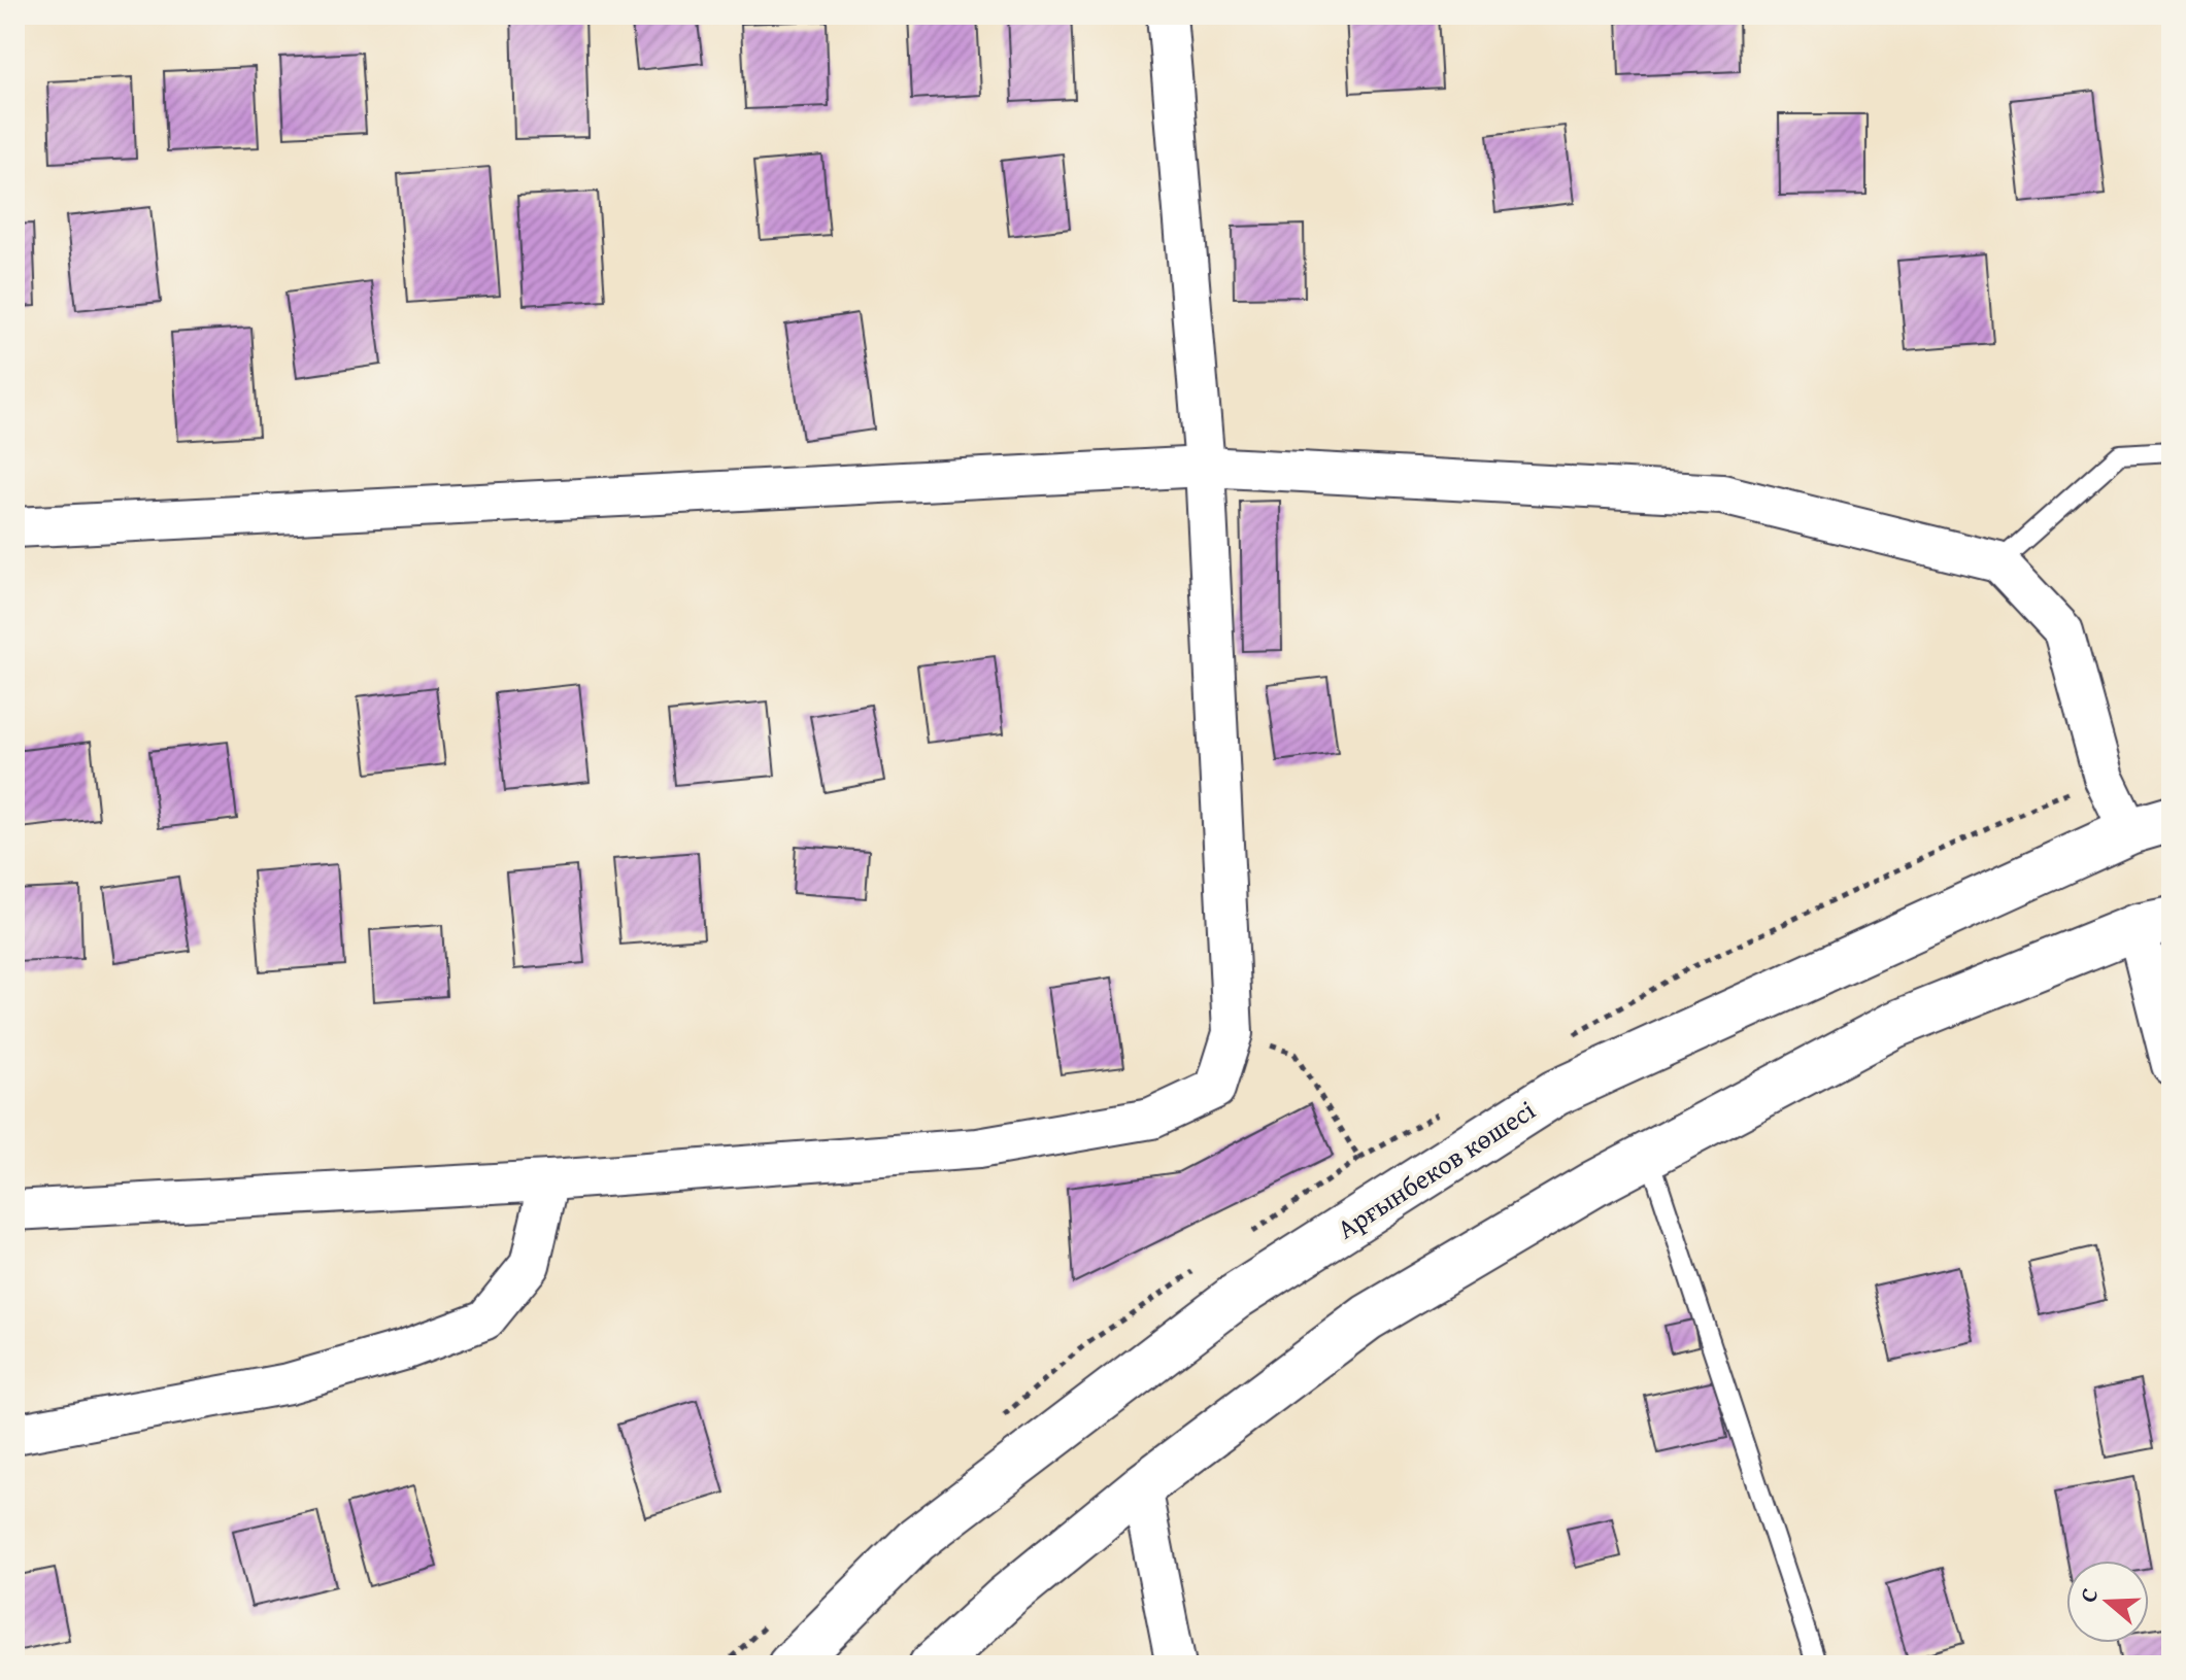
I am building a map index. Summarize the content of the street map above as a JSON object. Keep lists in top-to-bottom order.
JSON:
{
  "streets": {
    "main road": ["Арғынбеков көшесі"]
  },
  "north": "left"
}
